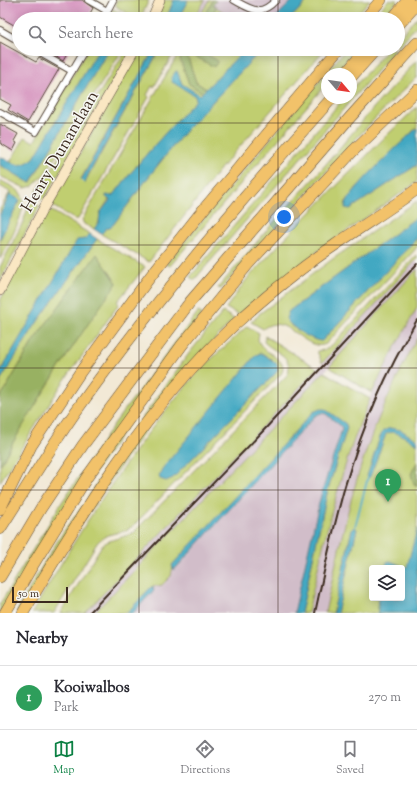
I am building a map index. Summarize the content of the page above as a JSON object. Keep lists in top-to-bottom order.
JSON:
{
  "streets": {
    "main road": ["Henry Dunantlaan"]
  },
  "scale_bar": "50 m",
  "north": "bottom right",
  "page": {
    "search": "Search here",
    "pins": "1",
    "scale": "50 m",
    "heading": "Nearby",
    "list": [
      {
        "mark": "1",
        "name": "Kooiwalbos",
        "note": "Park",
        "value": "270 m"
      }
    ],
    "nav": ["Map", "Directions", "Saved"]
  }
}
